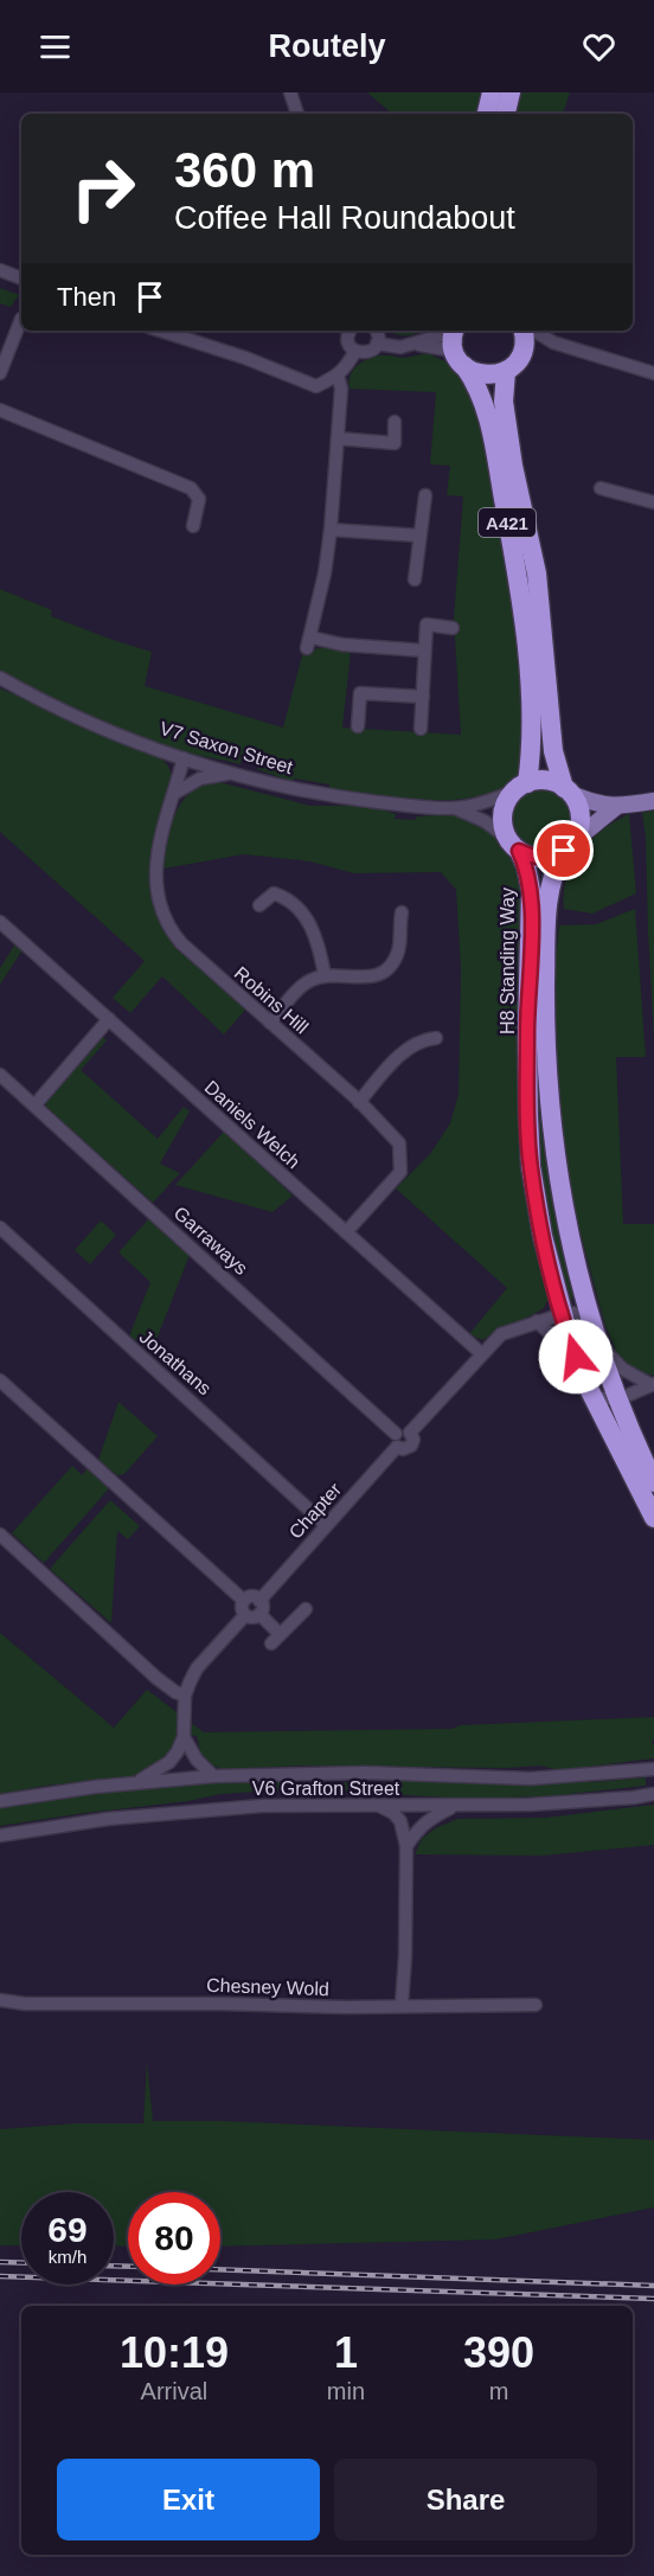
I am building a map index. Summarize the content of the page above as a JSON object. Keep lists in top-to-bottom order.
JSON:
{
  "streets": {
    "highway": ["A421", "H8 Standing Way"],
    "street": [
      "V7 Saxon Street",
      "Robins Hill",
      "Daniels Welch",
      "Garraways",
      "Jonathans",
      "Chapter",
      "V6 Grafton Street",
      "Chesney Wold"
    ]
  },
  "crossings": [
    ["A421", "V7 Saxon Street"],
    ["A421", "H8 Standing Way"],
    ["V7 Saxon Street", "H8 Standing Way"],
    ["V7 Saxon Street", "Robins Hill"],
    ["H8 Standing Way", "Chapter"],
    ["Robins Hill", "Daniels Welch"],
    ["Daniels Welch", "Chapter"],
    ["Garraways", "Chapter"],
    ["Jonathans", "Chapter"]
  ],
  "page": {
    "header": "Routely",
    "turn": ["360 m", "Coffee Hall Roundabout"],
    "then": "Then",
    "speed": "69 km/h",
    "limit": "80",
    "eta": [
      "10:19",
      "Arrival",
      "1",
      "min",
      "390",
      "m"
    ],
    "buttons": ["Exit", "Share"]
  }
}
